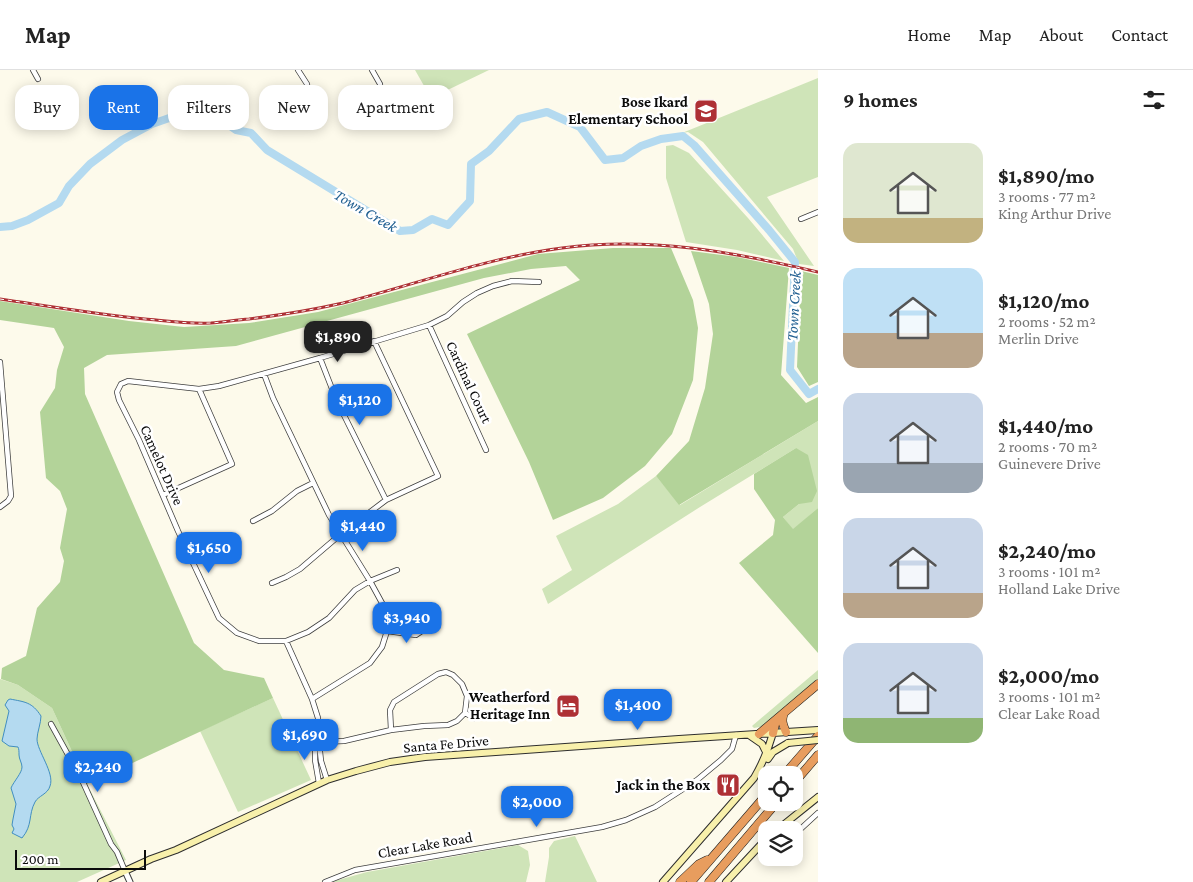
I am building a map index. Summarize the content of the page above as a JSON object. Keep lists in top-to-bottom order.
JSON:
{
  "streets": {
    "main road": ["Santa Fe Drive"],
    "street": ["Cardinal Court", "Camelot Drive", "Clear Lake Road"]
  },
  "crossings": [
    ["Santa Fe Drive", "Clear Lake Road"]
  ],
  "water": ["Town Creek"],
  "places": {
    "school or university": ["Bose Ikard Elementary School"],
    "hotel": ["Weatherford Heritage Inn"],
    "restaurant": ["Jack in the Box"]
  },
  "scale_bar": "200 m",
  "page": {
    "header": "Map",
    "nav": [
      "Home",
      "Map",
      "About",
      "Contact"
    ],
    "heading": "9 homes",
    "chip": [
      "Buy",
      "Rent",
      "Filters",
      "New",
      "Apartment"
    ],
    "list": [
      {
        "name": "$1,890/mo",
        "note": "3 rooms · 77 m² · King Arthur Drive"
      },
      {
        "name": "$1,120/mo",
        "note": "2 rooms · 52 m² · Merlin Drive"
      },
      {
        "name": "$1,440/mo",
        "note": "2 rooms · 70 m² · Guinevere Drive"
      },
      {
        "name": "$2,240/mo",
        "note": "3 rooms · 101 m² · Holland Lake Drive"
      },
      {
        "name": "$2,000/mo",
        "note": "3 rooms · 101 m² · Clear Lake Road"
      }
    ],
    "price": [
      "$1,890",
      "$1,120",
      "$1,440",
      "$1,650",
      "$3,940",
      "$1,400",
      "$1,690",
      "$2,240",
      "$2,000"
    ],
    "scale": "200 m"
  }
}
